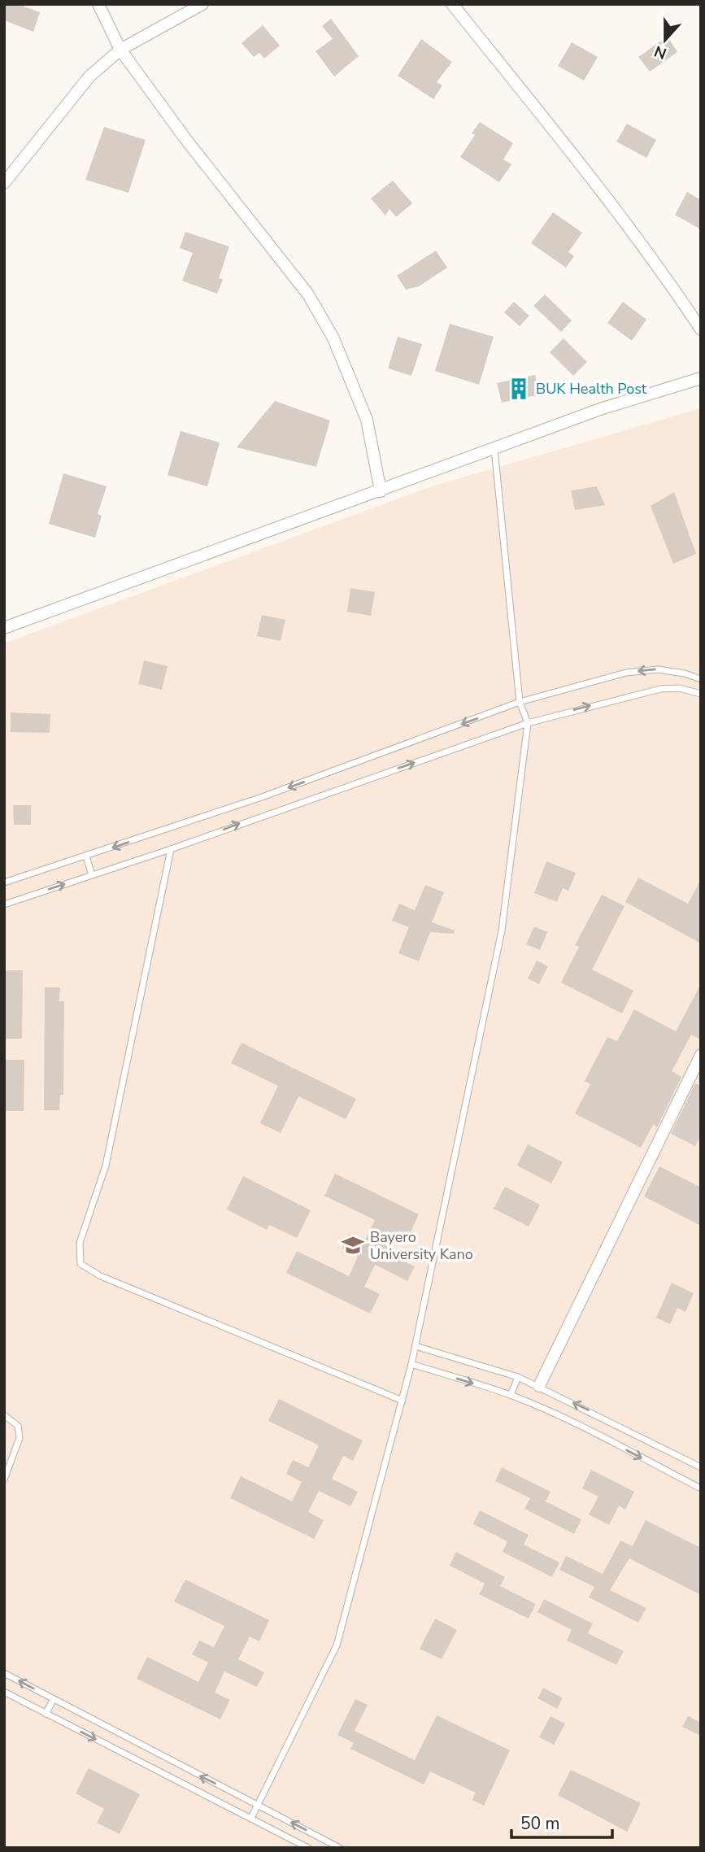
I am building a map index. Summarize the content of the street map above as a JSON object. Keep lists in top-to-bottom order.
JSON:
{
  "places": {
    "building": ["BUK Health Post"],
    "school or university": ["Bayero University Kano"]
  },
  "scale_bar": "50 m",
  "north": "bottom"
}
